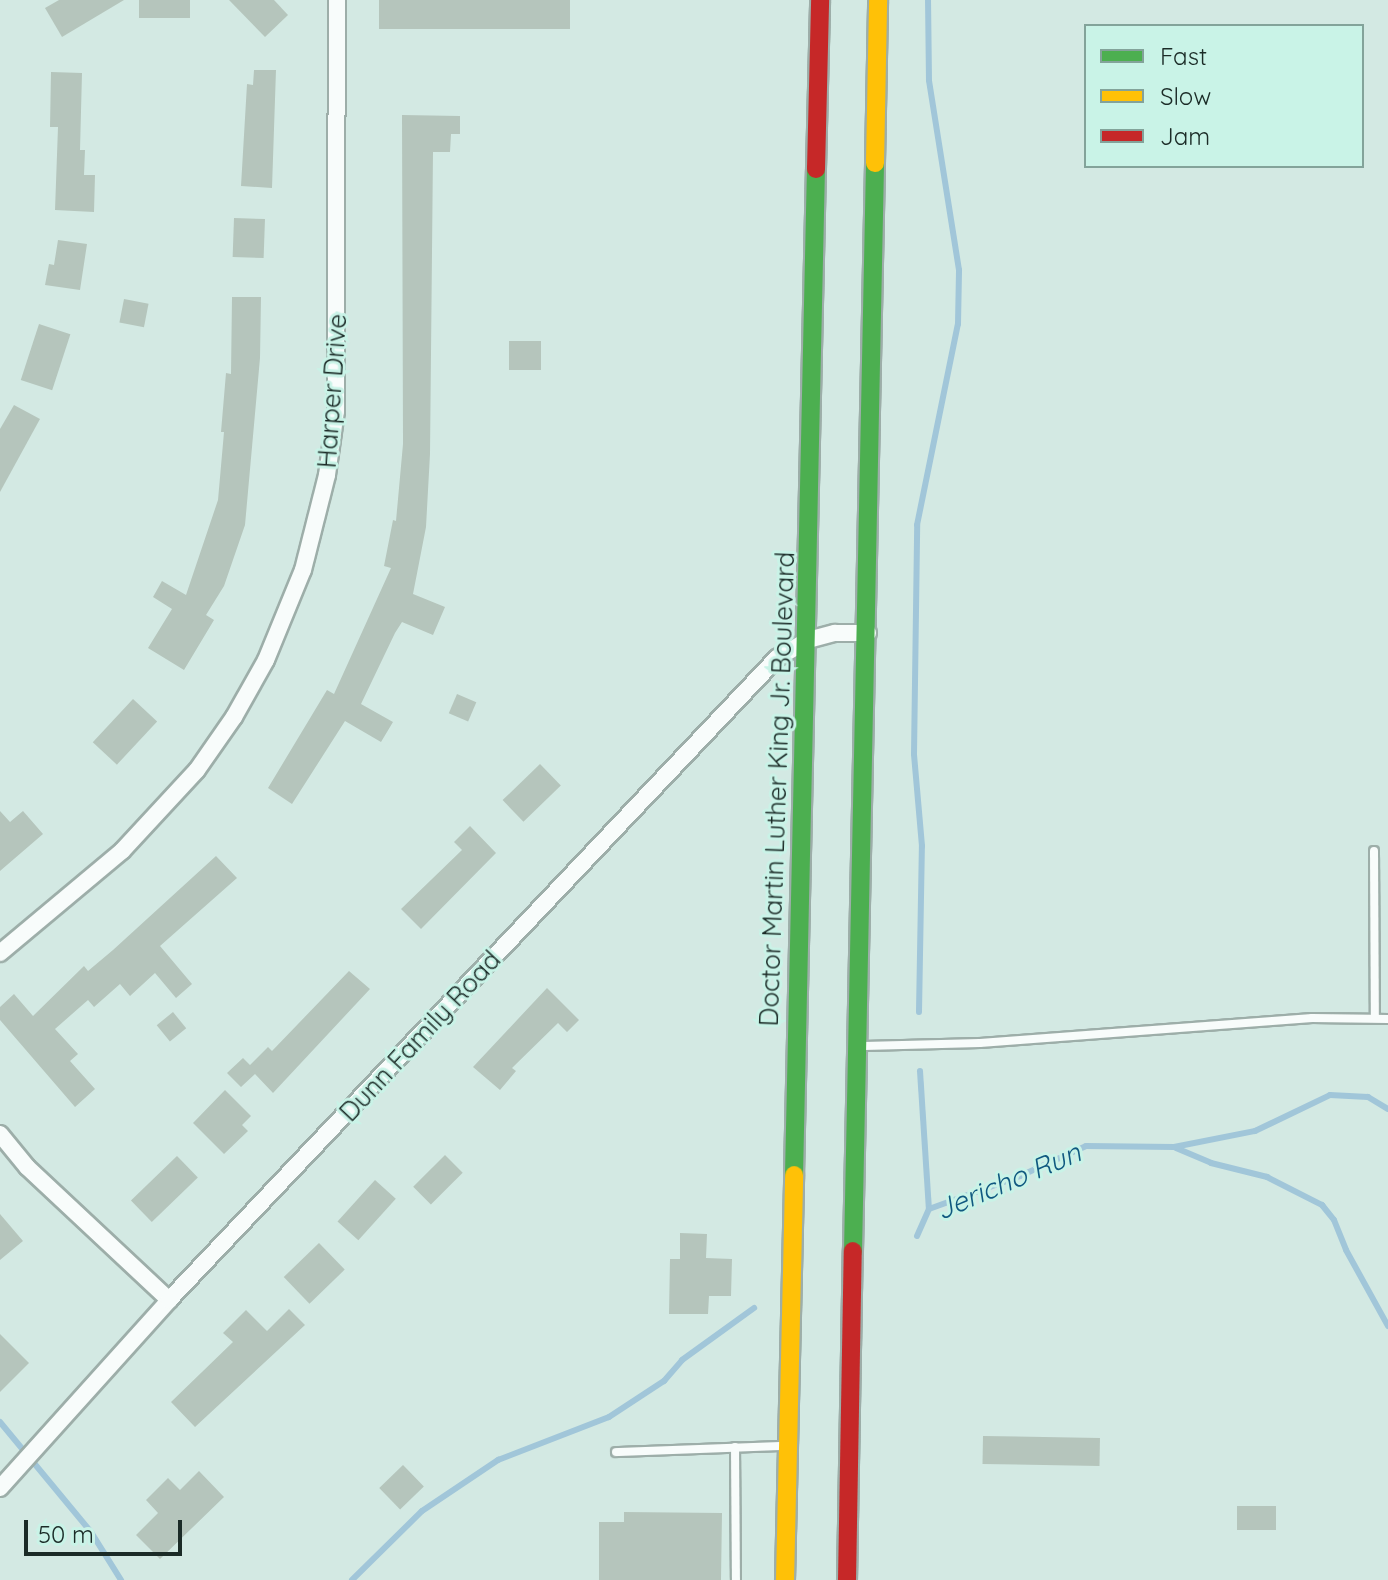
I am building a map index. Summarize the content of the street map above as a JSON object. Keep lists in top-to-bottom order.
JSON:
{
  "streets": {
    "highway": ["Doctor Martin Luther King Jr. Boulevard"],
    "street": ["Harper Drive", "Dunn Family Road"]
  },
  "crossings": [
    ["Doctor Martin Luther King Jr. Boulevard", "Dunn Family Road"]
  ],
  "water": ["Jericho Run"],
  "legend": ["Fast", "Slow", "Jam"],
  "scale_bar": "50 m"
}
